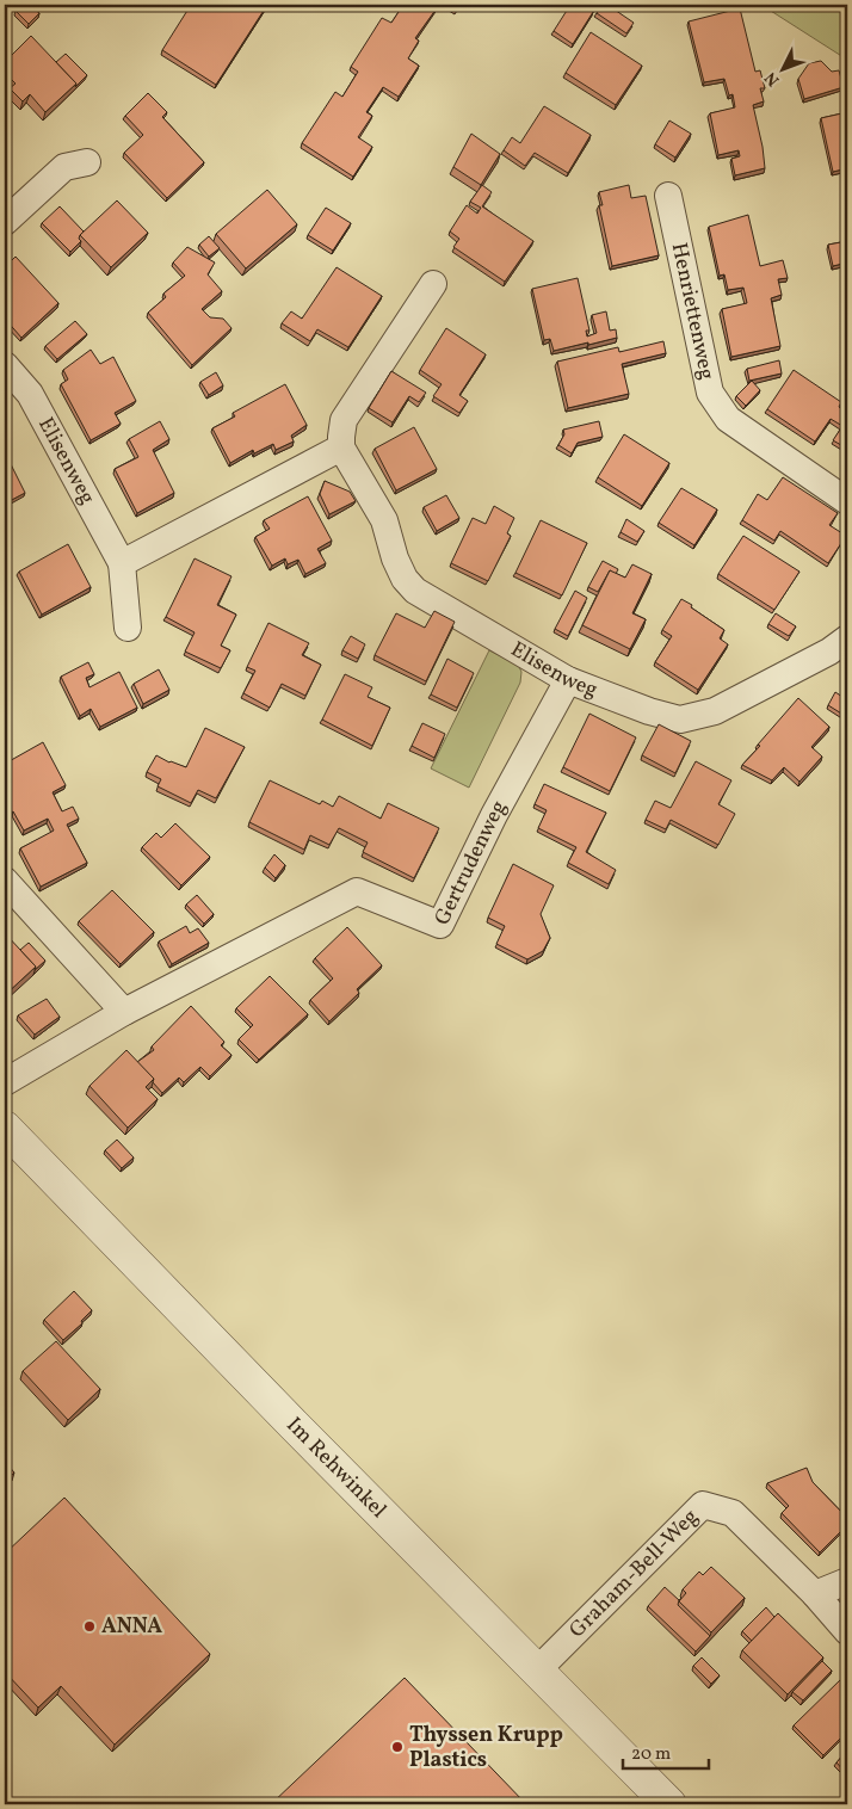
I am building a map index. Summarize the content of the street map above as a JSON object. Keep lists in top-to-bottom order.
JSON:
{
  "streets": {
    "street": [
      "Henriettenweg",
      "Elisenweg",
      "Gertrudenweg",
      "Im Rehwinkel",
      "Graham-Bell-Weg"
    ]
  },
  "crossings": [
    ["Elisenweg", "Gertrudenweg"],
    ["Im Rehwinkel", "Graham-Bell-Weg"]
  ],
  "places": ["ANNA", "Thyssen Krupp Plastics"],
  "scale_bar": "20 m",
  "north": "bottom left"
}
